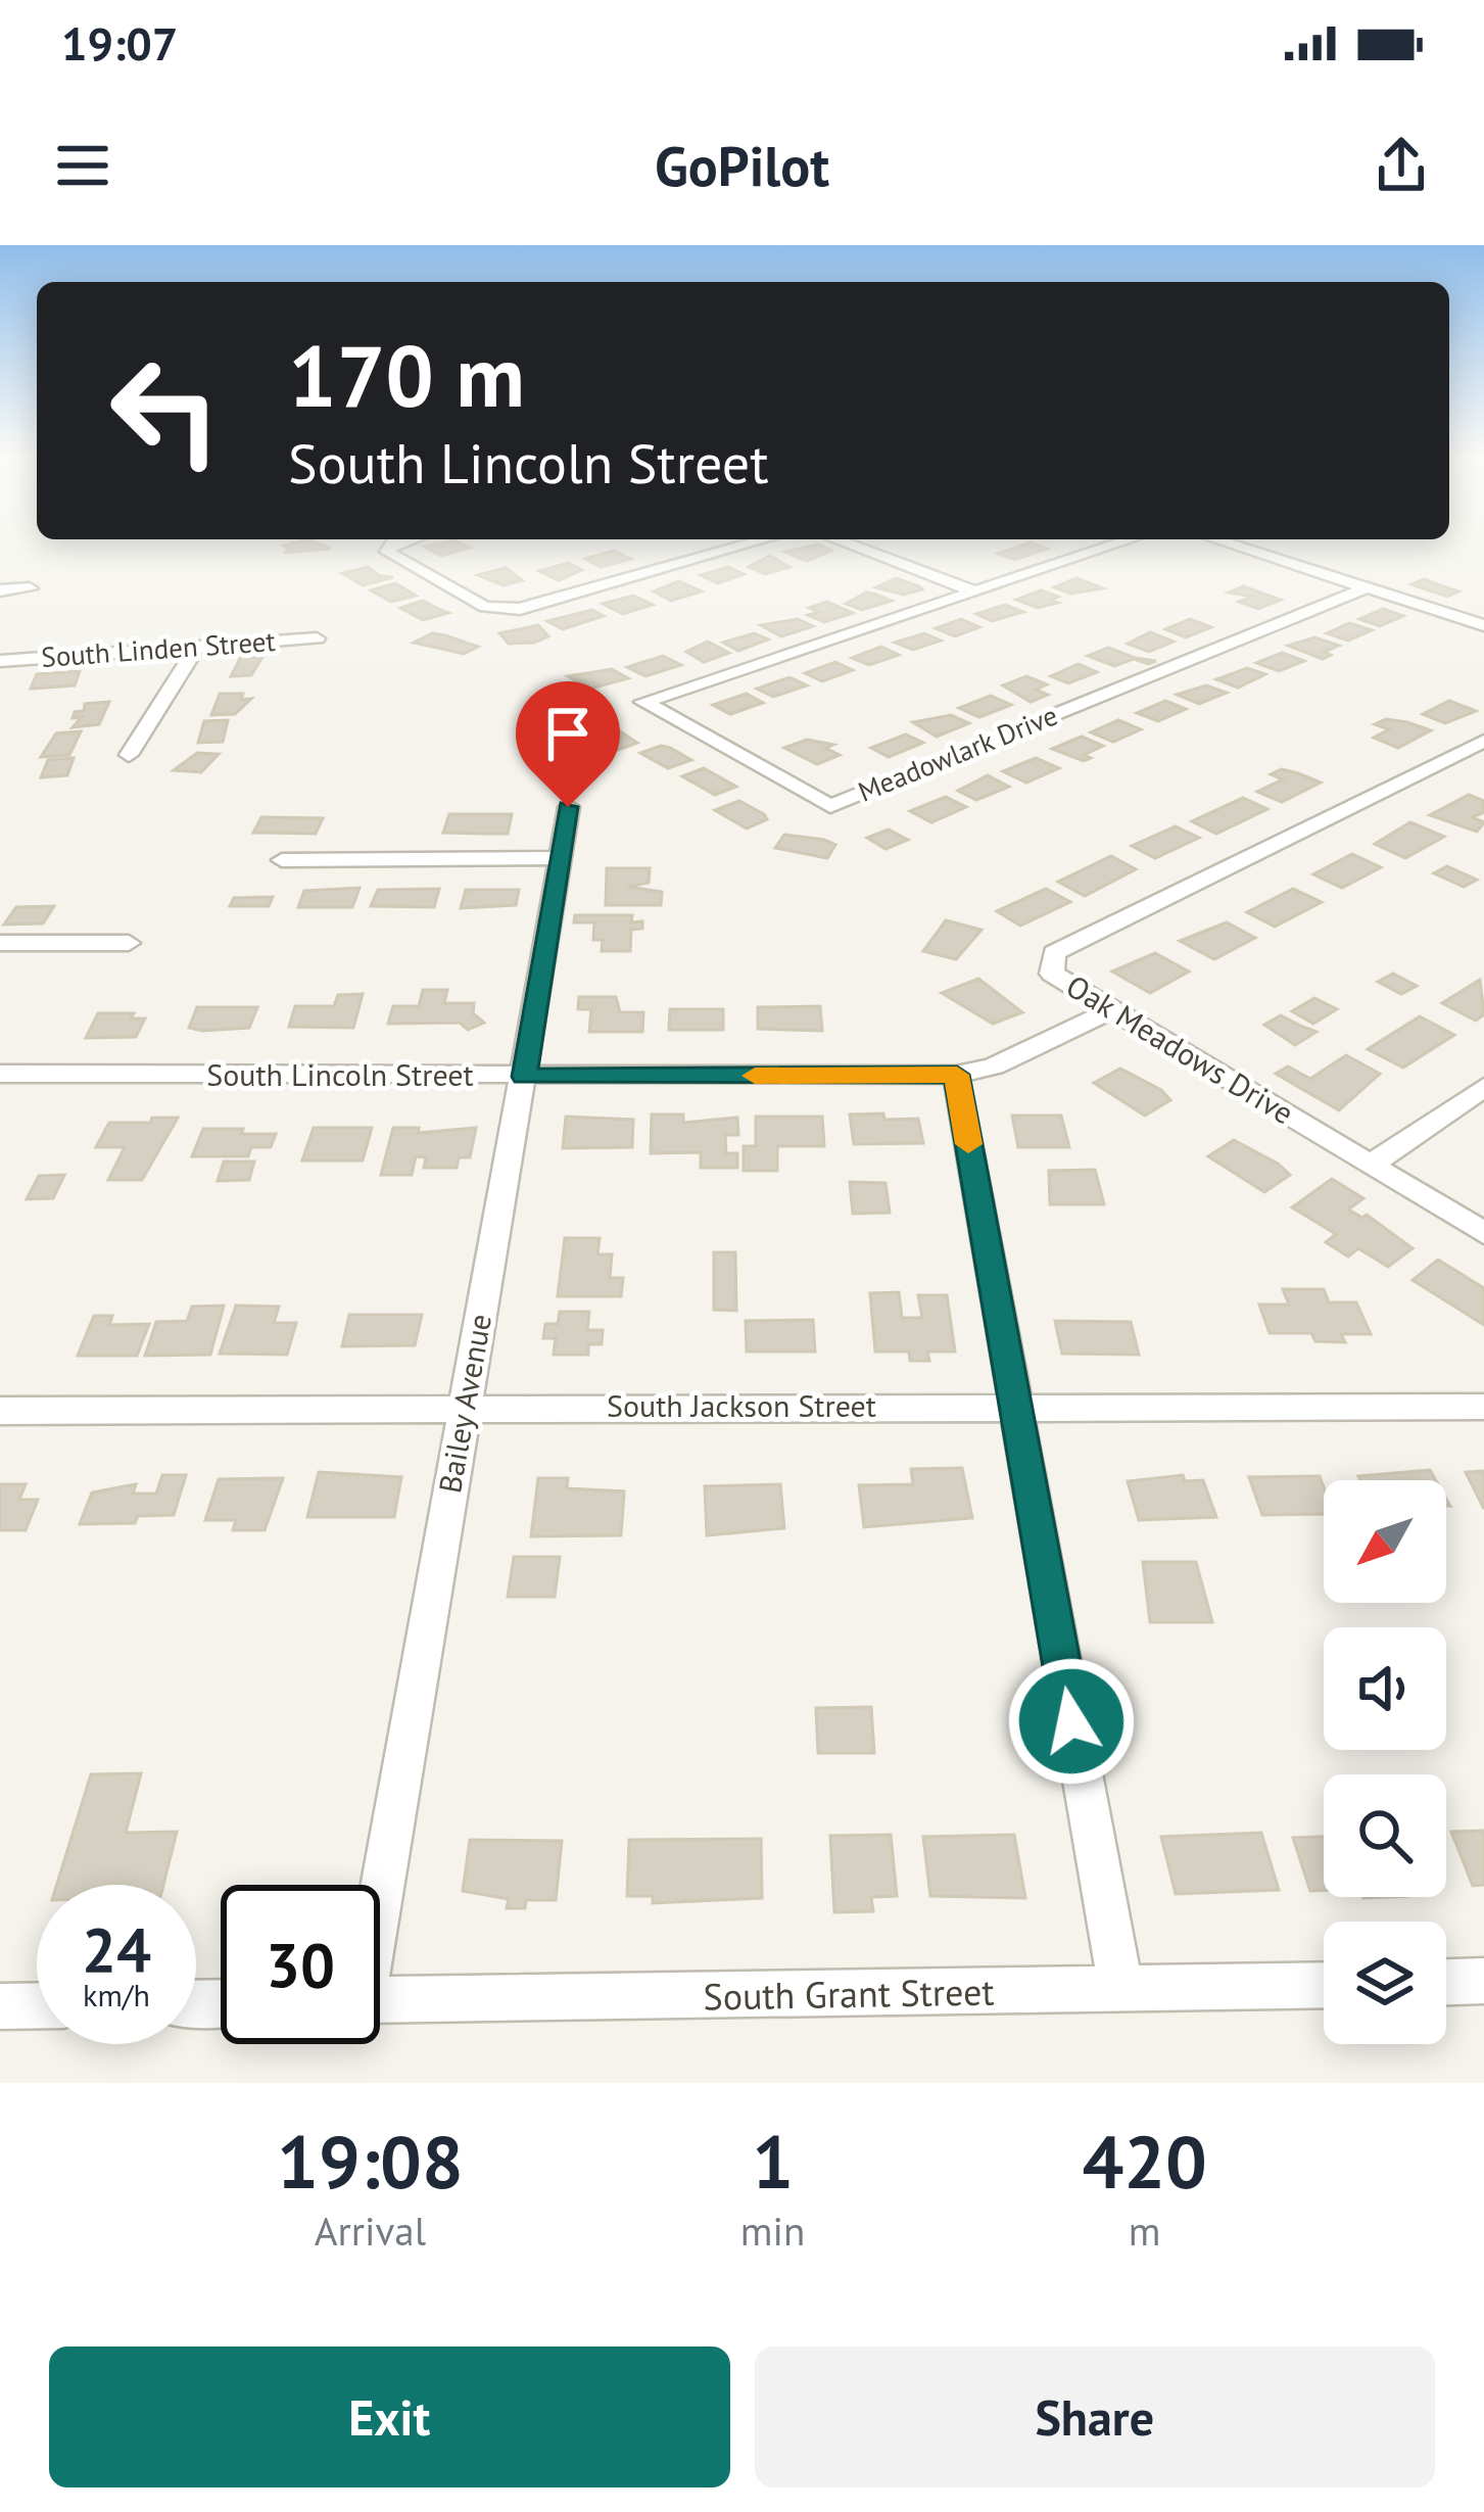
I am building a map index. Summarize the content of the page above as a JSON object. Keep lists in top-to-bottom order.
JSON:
{
  "streets": {
    "street": [
      "South Linden Street",
      "Meadowlark Drive",
      "Oak Meadows Drive",
      "South Lincoln Street",
      "Bailey Avenue",
      "South Jackson Street",
      "South Grant Street"
    ]
  },
  "crossings": [
    ["Oak Meadows Drive", "South Lincoln Street"],
    ["South Lincoln Street", "Bailey Avenue"],
    ["Bailey Avenue", "South Jackson Street"]
  ],
  "north": "bottom left",
  "page": {
    "status": "19:07",
    "header": "GoPilot",
    "turn": ["170 m", "South Lincoln Street"],
    "speed": "24 km/h",
    "limit": "30",
    "eta": [
      "19:08",
      "Arrival",
      "1",
      "min",
      "420",
      "m"
    ],
    "buttons": ["Exit", "Share"]
  }
}
